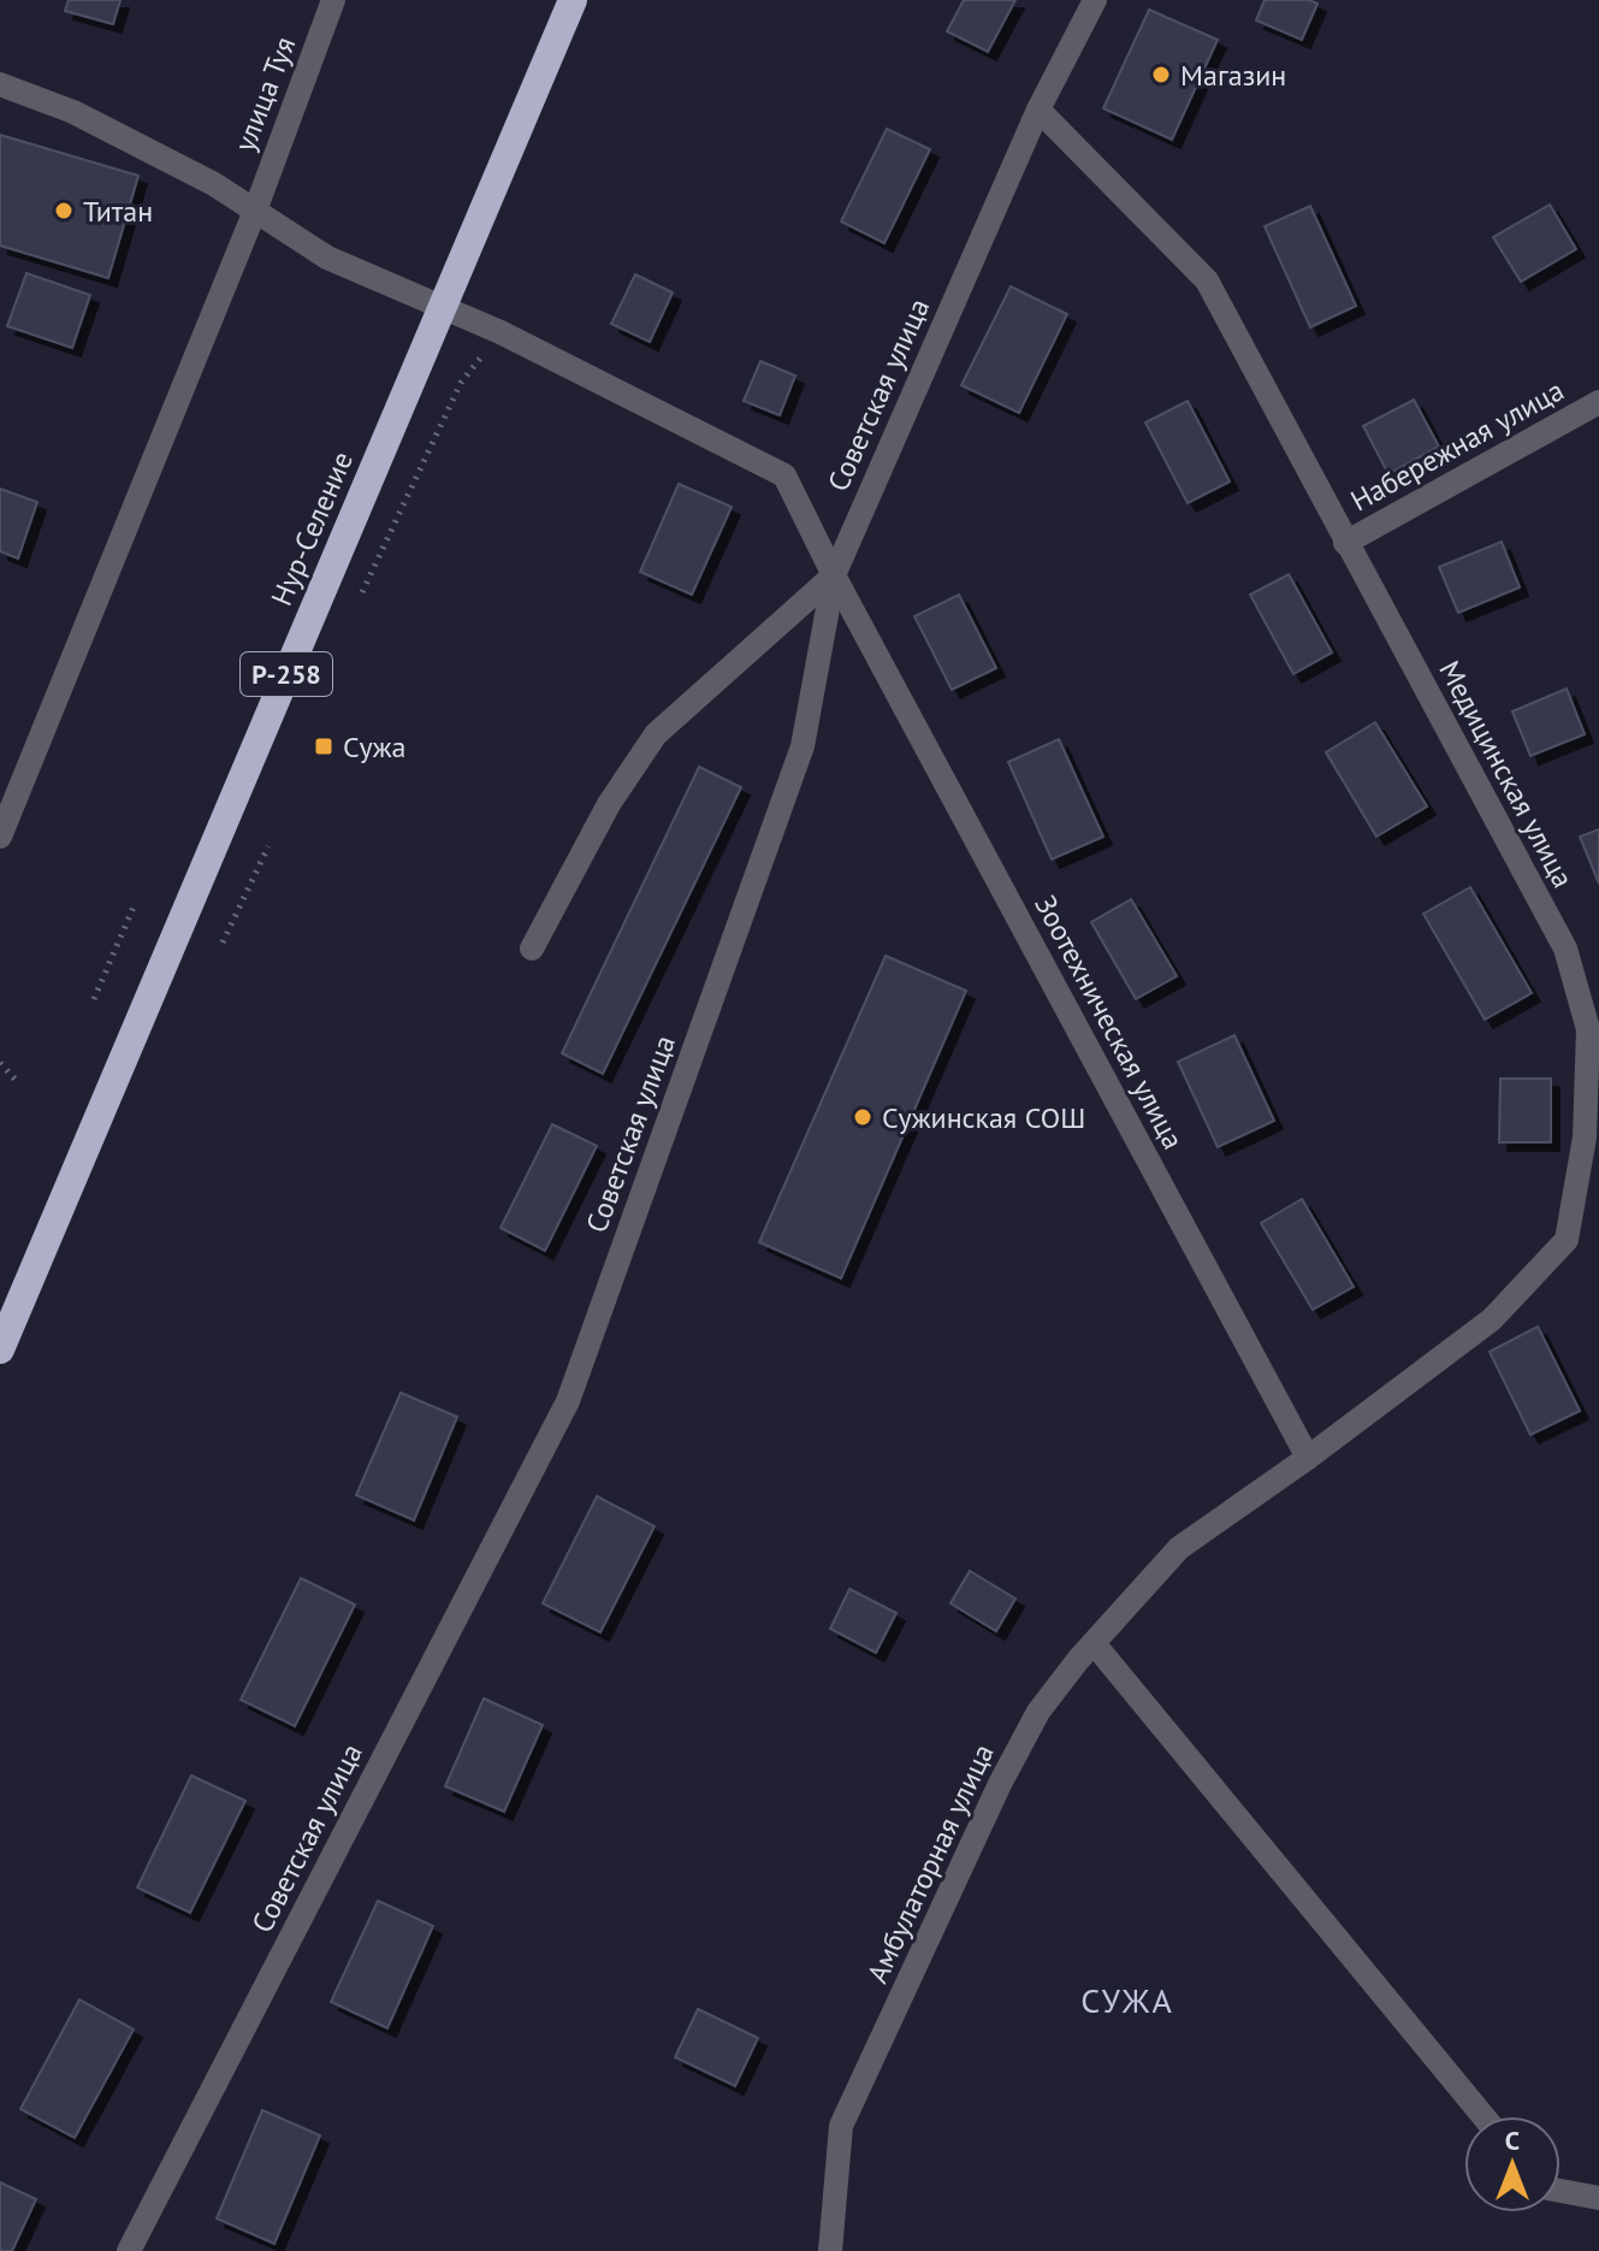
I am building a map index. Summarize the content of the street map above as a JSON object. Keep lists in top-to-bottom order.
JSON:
{
  "streets": {
    "highway": ["Нур-Селение", "Р-258"],
    "street": [
      "улица Туя",
      "Советская улица",
      "Набережная улица",
      "Медицинская улица",
      "Зоотехническая улица",
      "Амбулаторная улица"
    ]
  },
  "crossings": [
    ["Советская улица", "Медицинская улица"],
    ["Советская улица", "Зоотехническая улица"],
    ["Набережная улица", "Медицинская улица"],
    ["Медицинская улица", "Зоотехническая улица"],
    ["Медицинская улица", "Амбулаторная улица"],
    ["Зоотехническая улица", "Амбулаторная улица"]
  ],
  "districts": ["СУЖА"],
  "places": {
    "other": ["Магазин", "Титан", "Сужинская СОШ"],
    "transit": ["Сужа"]
  },
  "north": "top"
}
